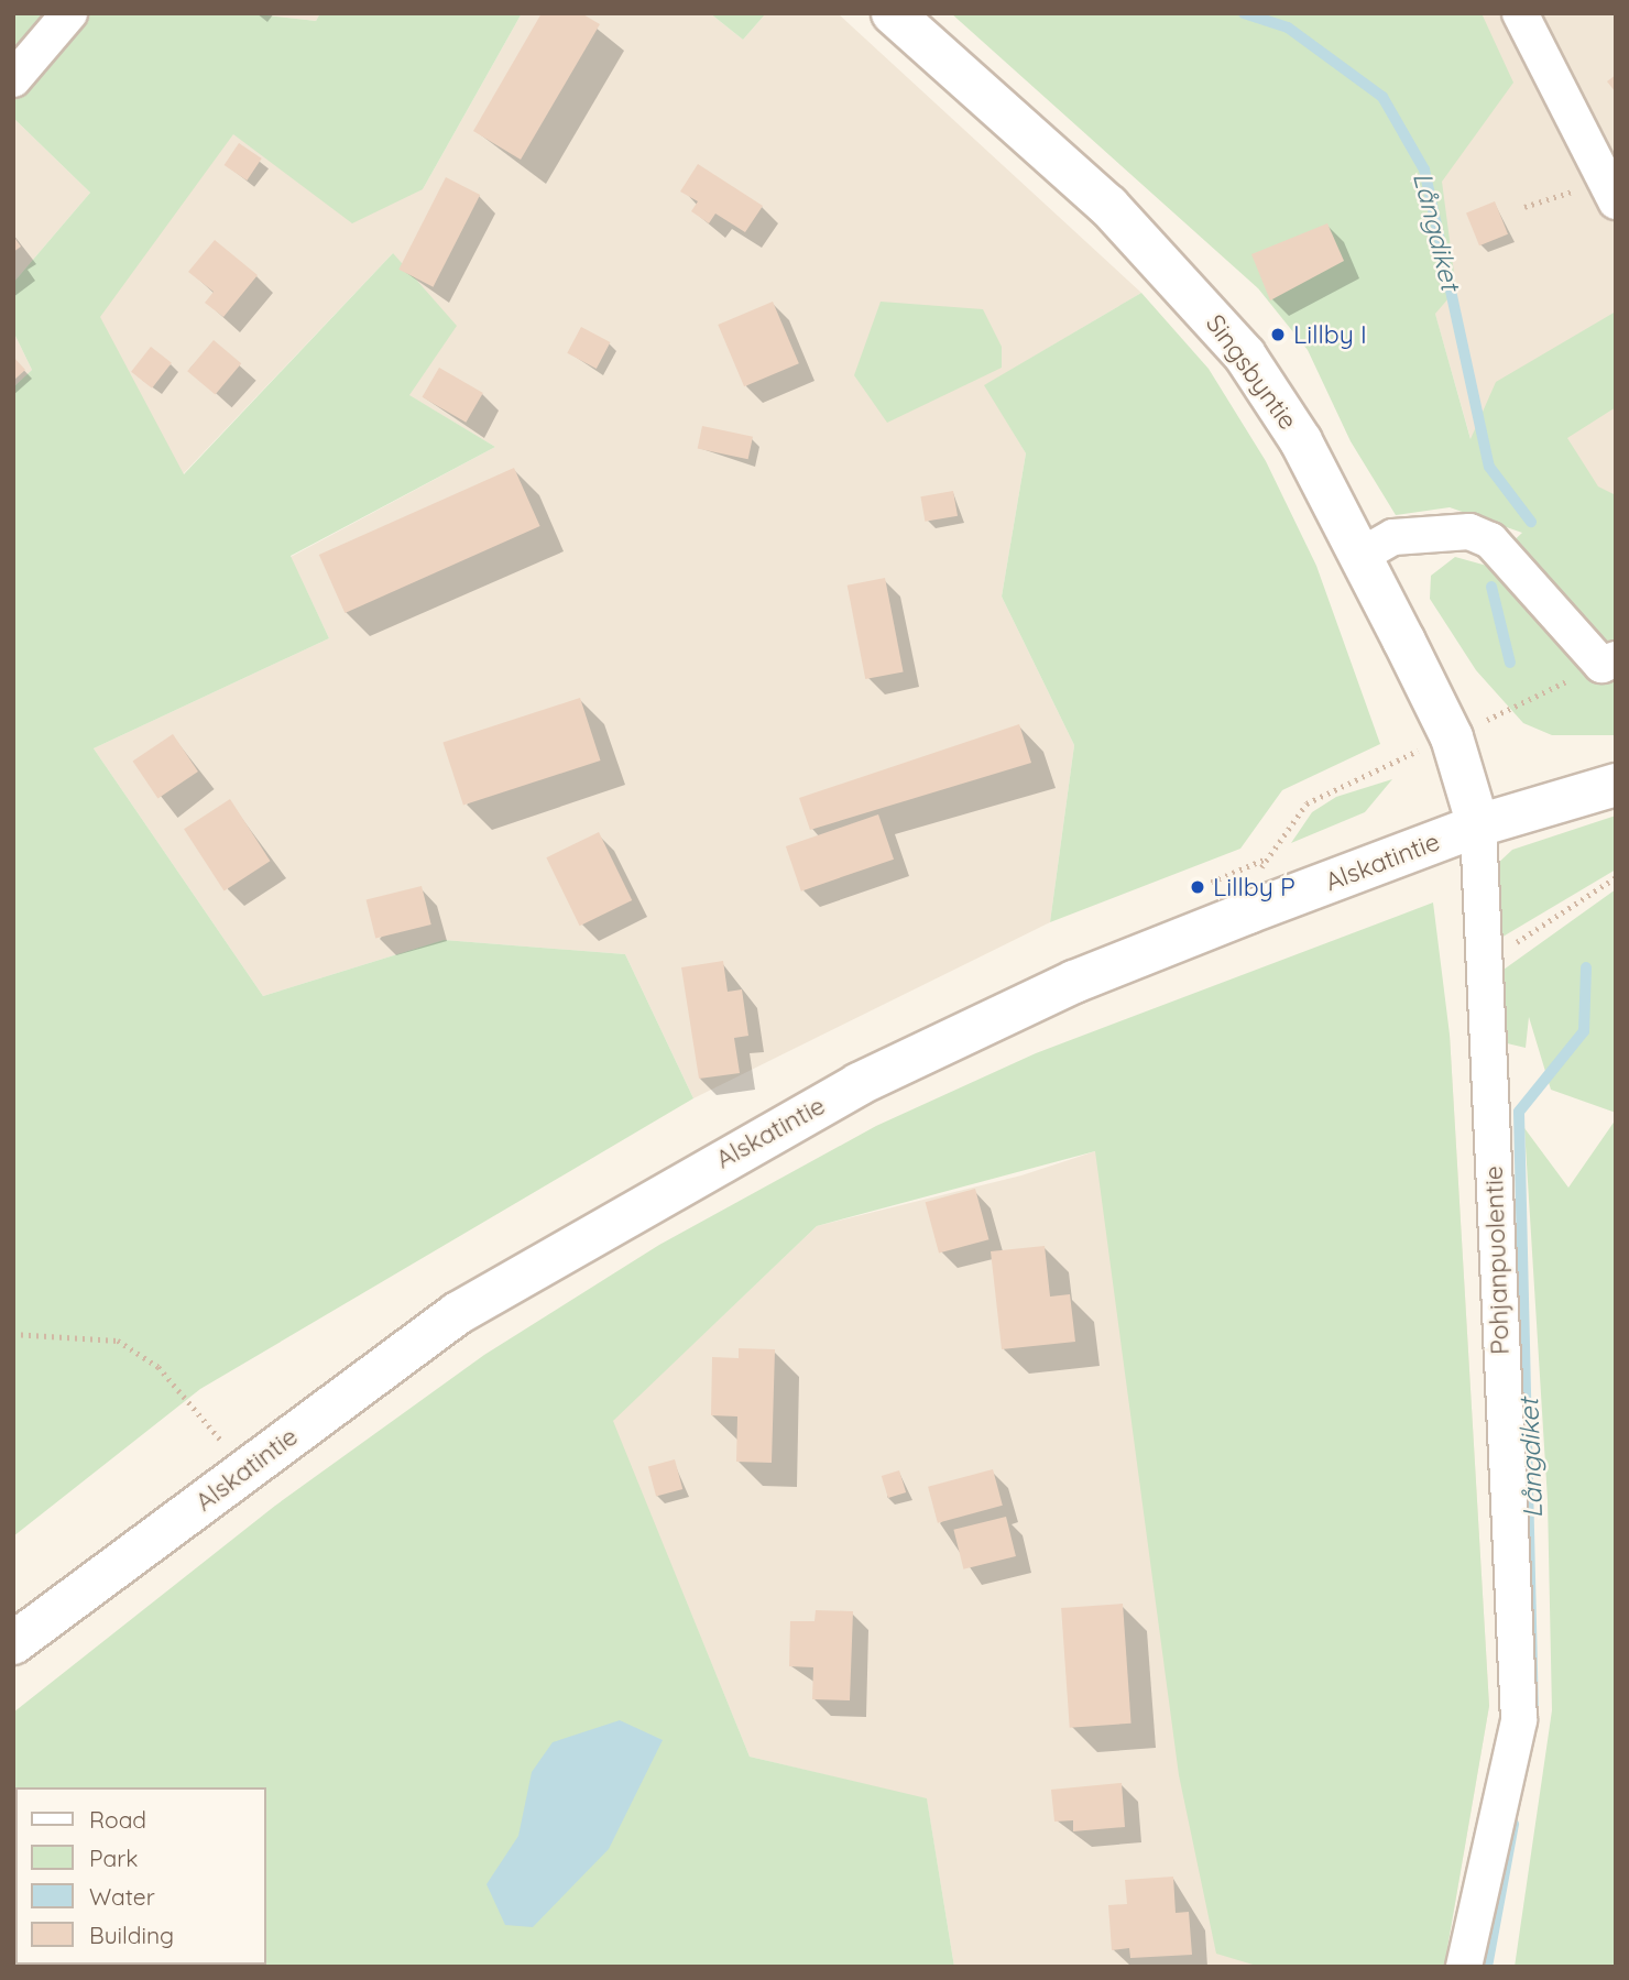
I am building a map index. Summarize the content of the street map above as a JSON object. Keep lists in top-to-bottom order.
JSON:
{
  "streets": {
    "main road": ["Singsbyntie", "Alskatintie"],
    "street": ["Pohjanpuolentie"]
  },
  "crossings": [
    ["Singsbyntie", "Alskatintie"],
    ["Singsbyntie", "Pohjanpuolentie"],
    ["Alskatintie", "Pohjanpuolentie"]
  ],
  "water": ["Långdiket"],
  "places": ["Lillby I", "Lillby P"],
  "legend": [
    "Road",
    "Park",
    "Water",
    "Building"
  ]
}
